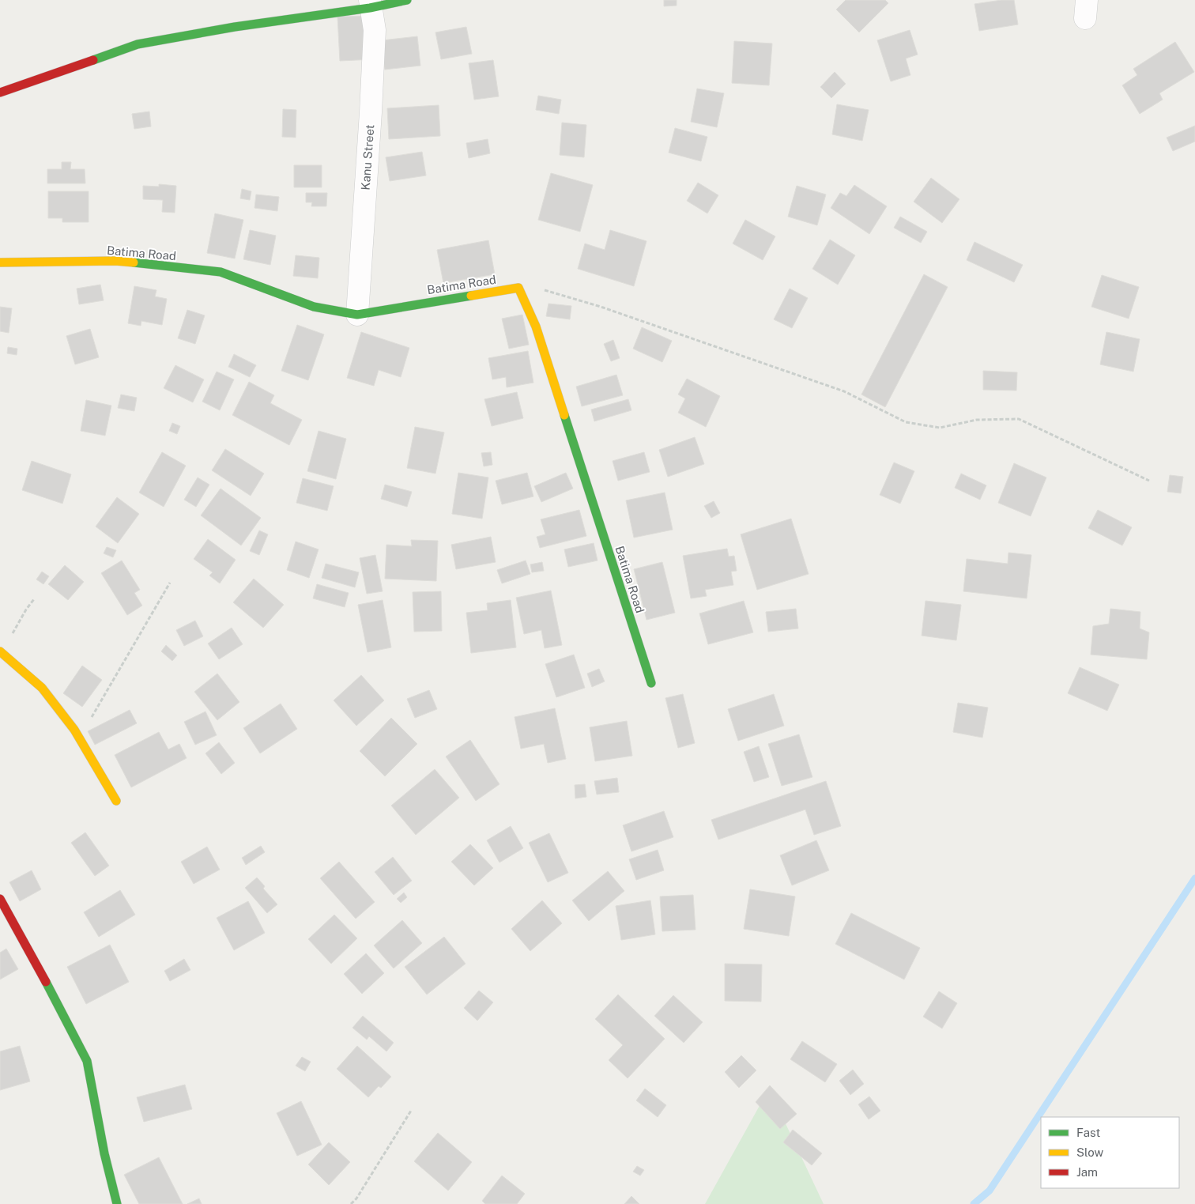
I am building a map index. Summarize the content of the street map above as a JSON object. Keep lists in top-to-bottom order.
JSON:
{
  "streets": {
    "street": ["Kanu Street", "Batima Road"]
  },
  "crossings": [
    ["Kanu Street", "Batima Road"]
  ],
  "legend": ["Fast", "Slow", "Jam"]
}
